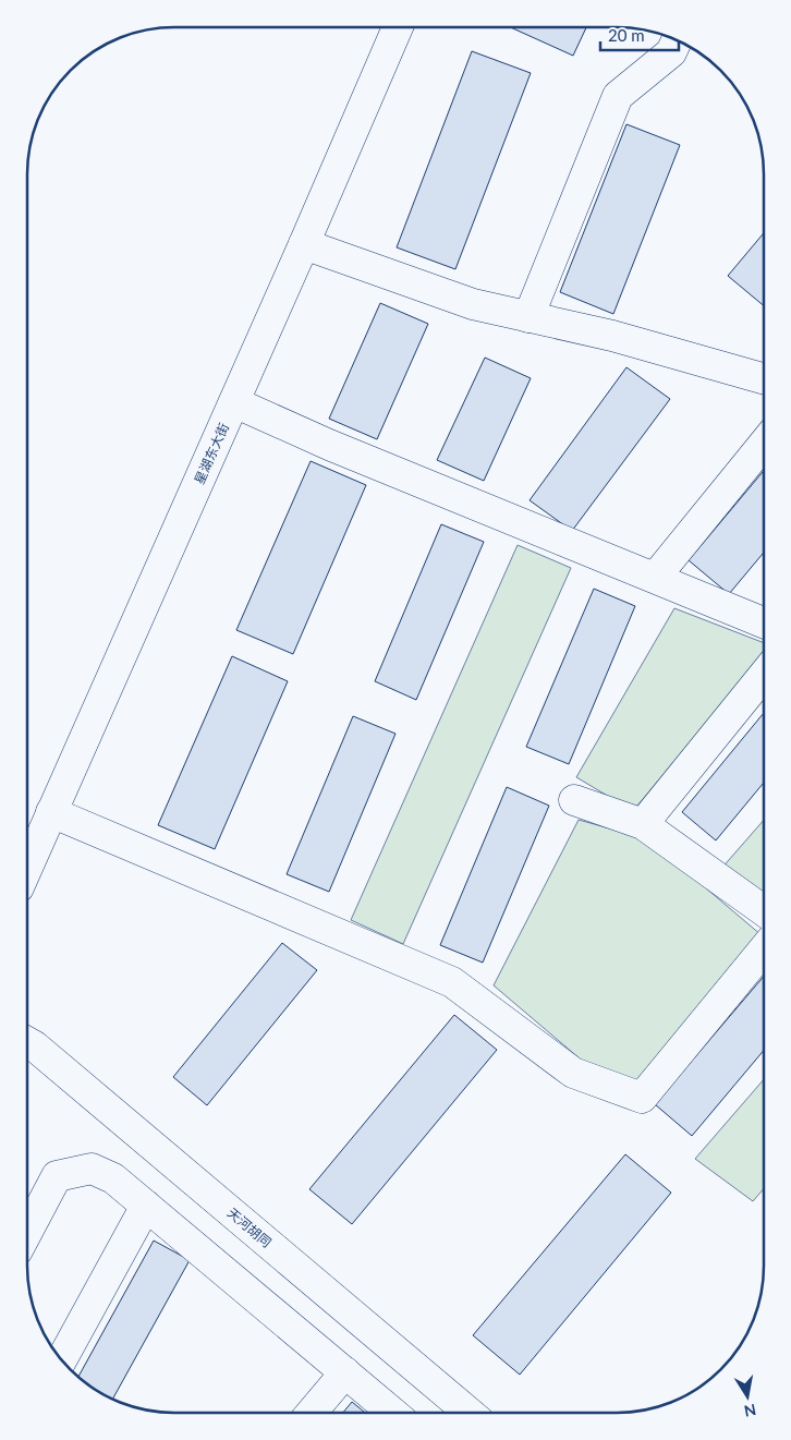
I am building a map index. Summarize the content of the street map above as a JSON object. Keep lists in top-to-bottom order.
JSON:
{
  "streets": {
    "street": ["星湖东大街", "天河胡同"]
  },
  "scale_bar": "20 m",
  "north": "bottom"
}
